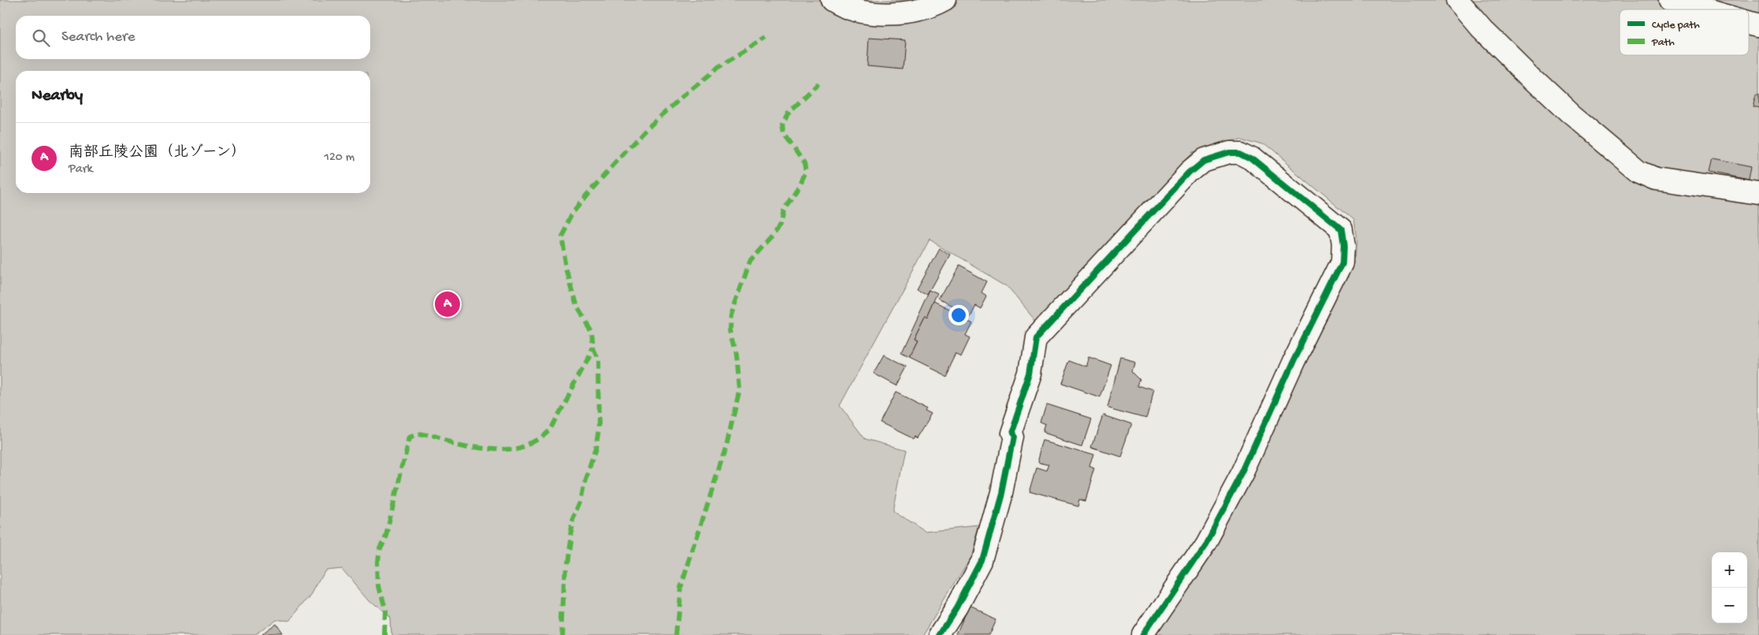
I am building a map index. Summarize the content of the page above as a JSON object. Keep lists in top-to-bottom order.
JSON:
{
  "legend": ["Cycle path", "Path"],
  "page": {
    "search": "Search here",
    "heading": "Nearby",
    "list": [
      {
        "mark": "A",
        "name": "南部丘陵公園（北ゾーン）",
        "note": "Park",
        "value": "120 m"
      }
    ],
    "pins": "A",
    "map_buttons": ["+", "−"]
  }
}
